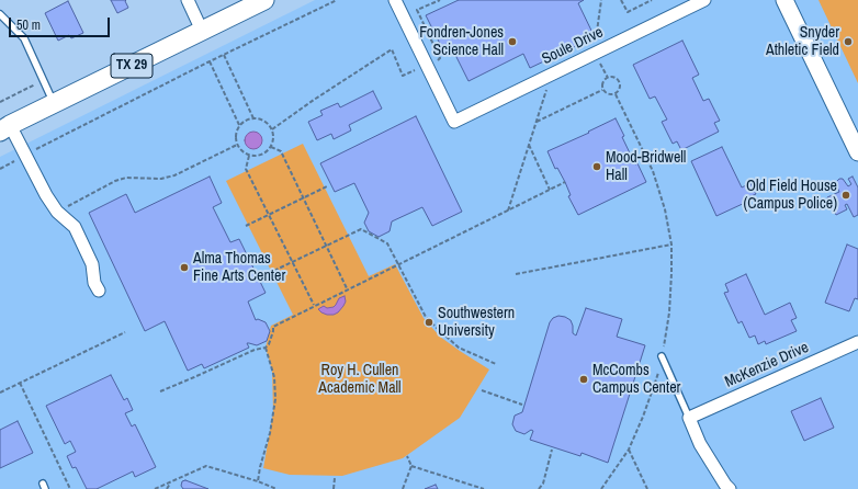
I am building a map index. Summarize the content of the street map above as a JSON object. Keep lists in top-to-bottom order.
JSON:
{
  "streets": {
    "main road": ["TX 29"],
    "street": ["Soule Drive", "McKenzie Drive"]
  },
  "parks": ["Roy H. Cullen Academic Mall"],
  "places": [
    "Fondren-Jones Science Hall",
    "Snyder Athletic Field",
    "Mood-Bridwell Hall",
    "Old Field House (Campus Police)",
    "Alma Thomas Fine Arts Center",
    "Southwestern University",
    "McCombs Campus Center"
  ],
  "scale_bar": "50 m"
}
